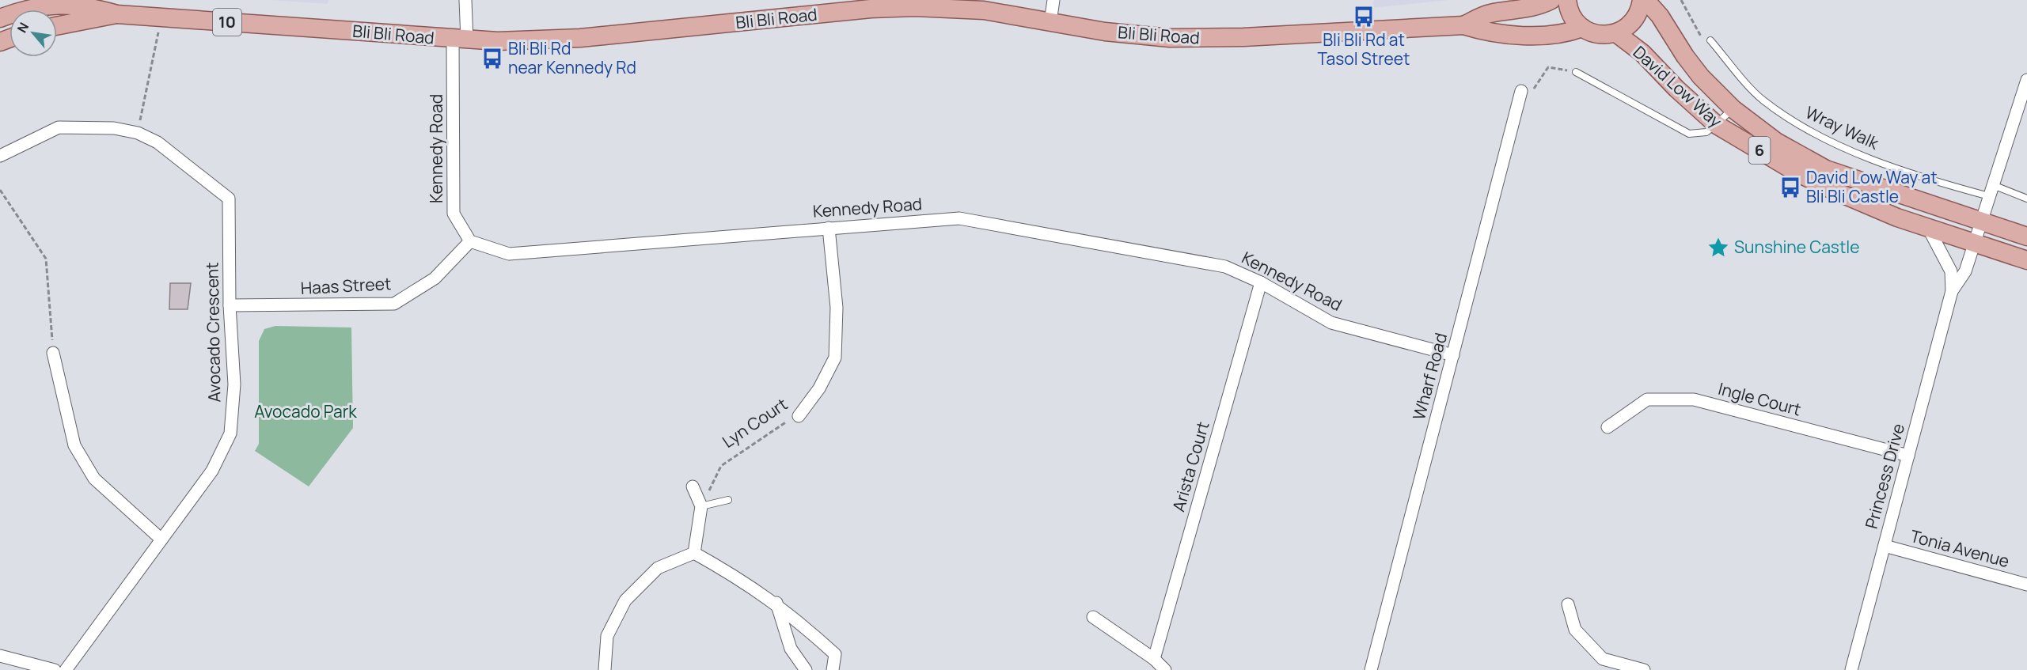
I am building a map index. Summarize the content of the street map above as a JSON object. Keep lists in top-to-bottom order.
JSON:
{
  "streets": {
    "main road": [
      "Bli Bli Road",
      "10",
      "David Low Way",
      "6"
    ],
    "street": [
      "Kennedy Road",
      "Haas Street",
      "Avocado Crescent",
      "Wharf Road",
      "Ingle Court",
      "Lyn Court",
      "Arista Court",
      "Princess Drive",
      "Tonia Avenue"
    ],
    "lane": ["Wray Walk"]
  },
  "crossings": [
    ["Bli Bli Road", "Kennedy Road"],
    ["David Low Way", "Princess Drive"],
    ["Wray Walk", "Princess Drive"],
    ["Kennedy Road", "Haas Street"],
    ["Kennedy Road", "Wharf Road"],
    ["Kennedy Road", "Lyn Court"],
    ["Kennedy Road", "Arista Court"],
    ["Haas Street", "Avocado Crescent"],
    ["Ingle Court", "Princess Drive"],
    ["Princess Drive", "Tonia Avenue"]
  ],
  "parks": ["Avocado Park"],
  "places": {
    "bus stop": ["Bli Bli Rd at Tasol Street", "Bli Bli Rd near Kennedy Rd", "David Low Way at Bli Bli Castle"],
    "place": ["Sunshine Castle"]
  },
  "north": "top left"
}
